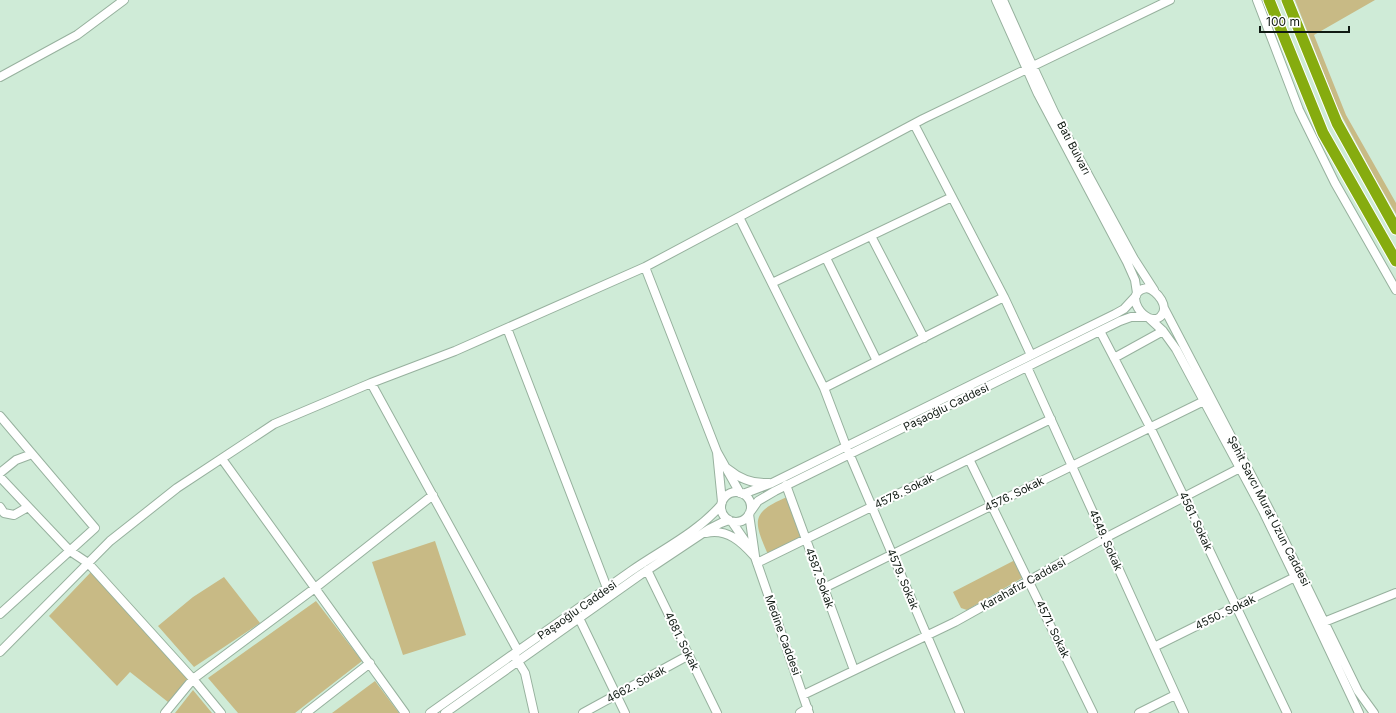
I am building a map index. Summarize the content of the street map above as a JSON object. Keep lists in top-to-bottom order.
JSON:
{
  "streets": {
    "street": [
      "Batı Bulvarı",
      "Paşaoğlu Caddesi",
      "4578. Sokak",
      "4576. Sokak",
      "Şehit Savcı Murat Uzun Caddesi",
      "4561. Sokak",
      "4549. Sokak",
      "4587. Sokak",
      "4579. Sokak",
      "Karahafız Caddesi",
      "4550. Sokak",
      "4571. Sokak",
      "Medine Caddesi",
      "4681. Sokak",
      "4662. Sokak"
    ]
  },
  "crossings": [
    ["Batı Bulvarı", "Paşaoğlu Caddesi"],
    ["Batı Bulvarı", "Şehit Savcı Murat Uzun Caddesi"],
    ["Paşaoğlu Caddesi", "Şehit Savcı Murat Uzun Caddesi"],
    ["Paşaoğlu Caddesi", "4561. Sokak"],
    ["Paşaoğlu Caddesi", "4549. Sokak"],
    ["Paşaoğlu Caddesi", "4587. Sokak"],
    ["Paşaoğlu Caddesi", "4579. Sokak"],
    ["Paşaoğlu Caddesi", "Medine Caddesi"],
    ["Paşaoğlu Caddesi", "4681. Sokak"],
    ["4578. Sokak", "4549. Sokak"],
    ["4578. Sokak", "4587. Sokak"],
    ["4578. Sokak", "4579. Sokak"],
    ["4578. Sokak", "4571. Sokak"],
    ["4578. Sokak", "Medine Caddesi"],
    ["4576. Sokak", "Şehit Savcı Murat Uzun Caddesi"],
    ["4576. Sokak", "4561. Sokak"],
    ["4576. Sokak", "4549. Sokak"],
    ["4576. Sokak", "4587. Sokak"],
    ["4576. Sokak", "4579. Sokak"],
    ["4576. Sokak", "4571. Sokak"],
    ["Şehit Savcı Murat Uzun Caddesi", "Karahafız Caddesi"],
    ["Şehit Savcı Murat Uzun Caddesi", "4550. Sokak"],
    ["4561. Sokak", "Karahafız Caddesi"],
    ["4561. Sokak", "4550. Sokak"],
    ["4549. Sokak", "Karahafız Caddesi"],
    ["4549. Sokak", "4550. Sokak"],
    ["4587. Sokak", "Karahafız Caddesi"],
    ["4579. Sokak", "Karahafız Caddesi"],
    ["Karahafız Caddesi", "4571. Sokak"],
    ["Karahafız Caddesi", "Medine Caddesi"],
    ["4681. Sokak", "4662. Sokak"]
  ],
  "scale_bar": "100 m"
}
